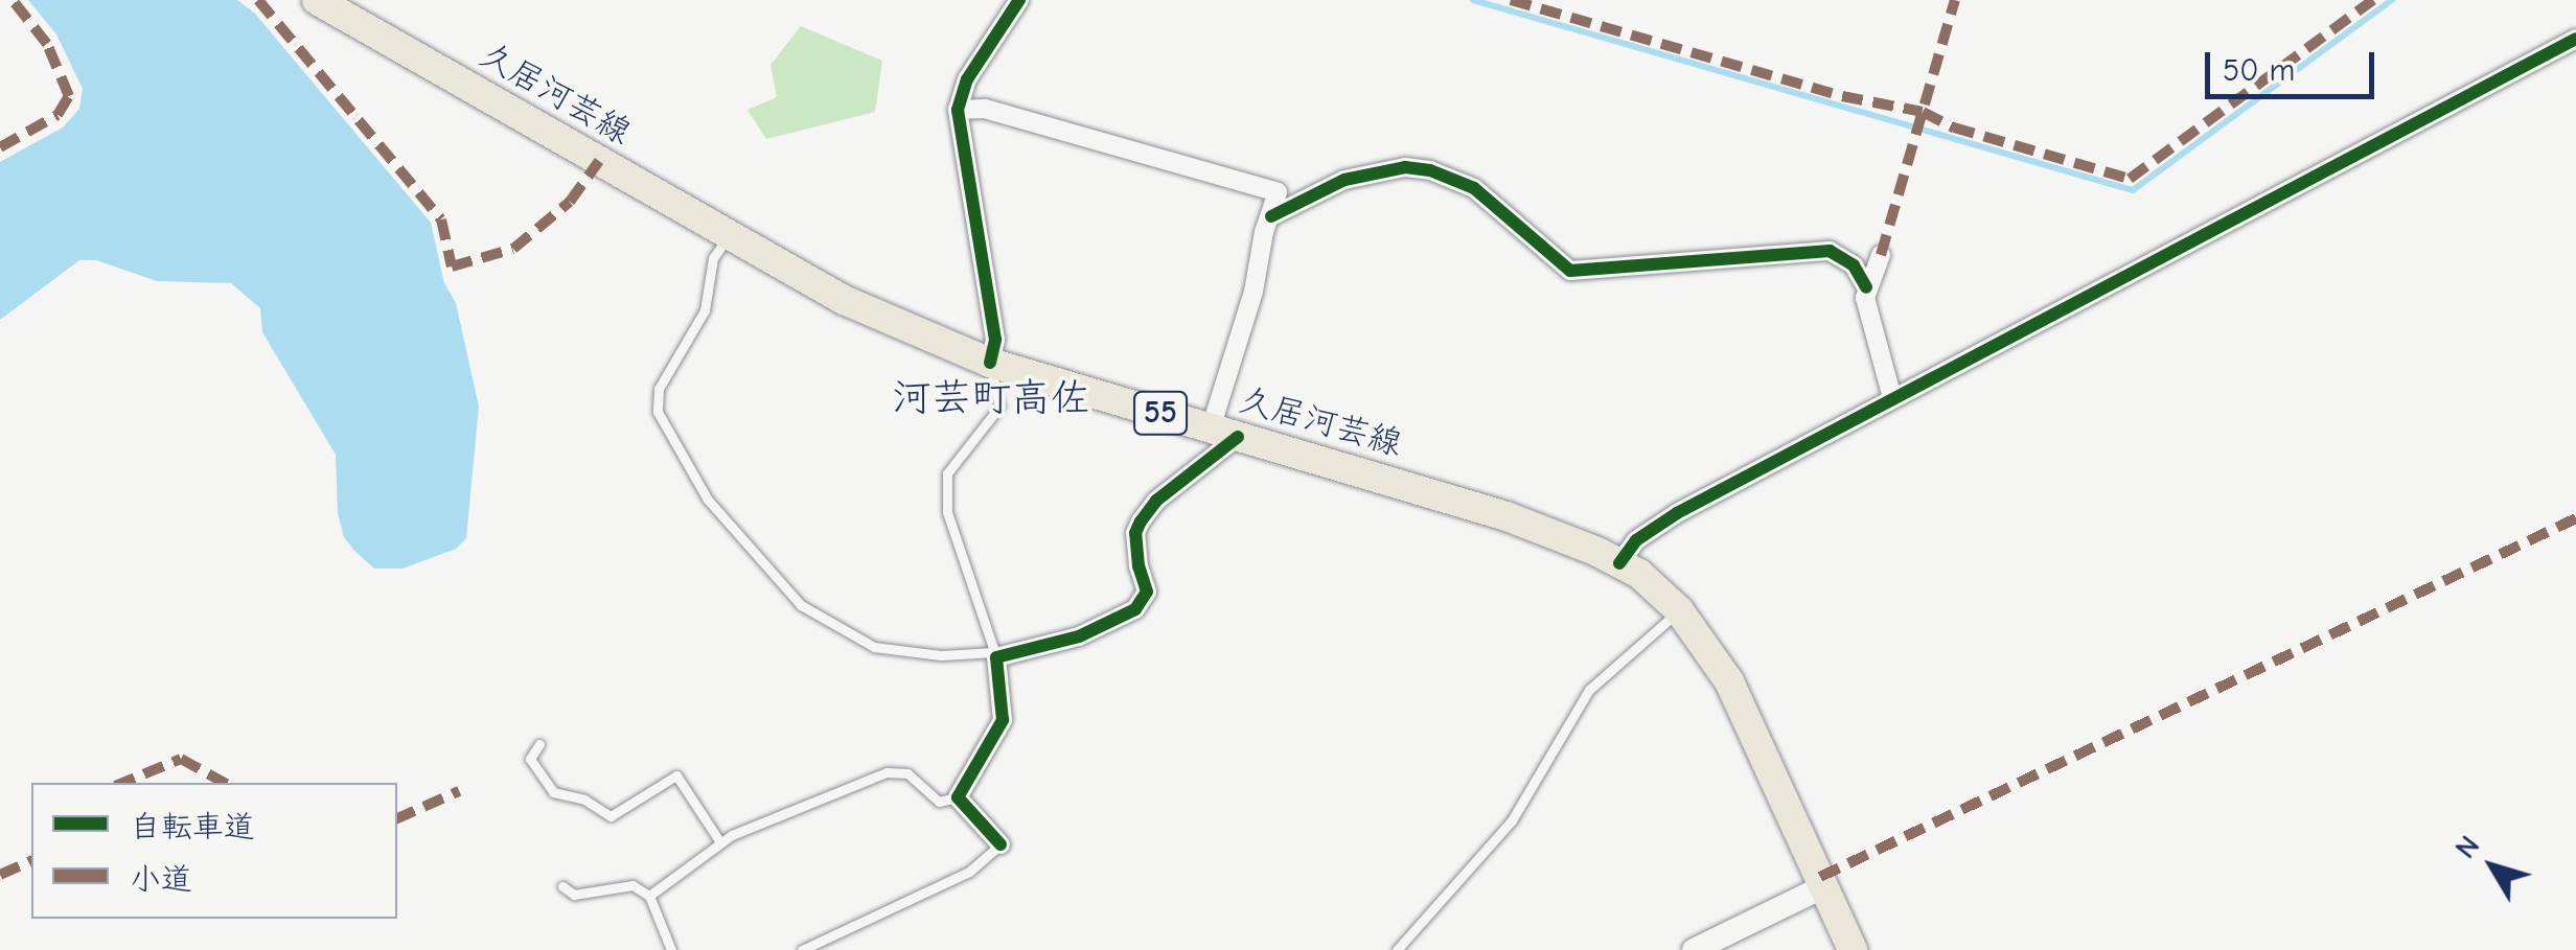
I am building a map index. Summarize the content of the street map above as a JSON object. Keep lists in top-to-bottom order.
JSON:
{
  "streets": {
    "main road": ["久居河芸線", "55"]
  },
  "districts": ["河芸町高佐"],
  "legend": ["自転車道", "小道"],
  "scale_bar": "50 m",
  "north": "top left"
}
